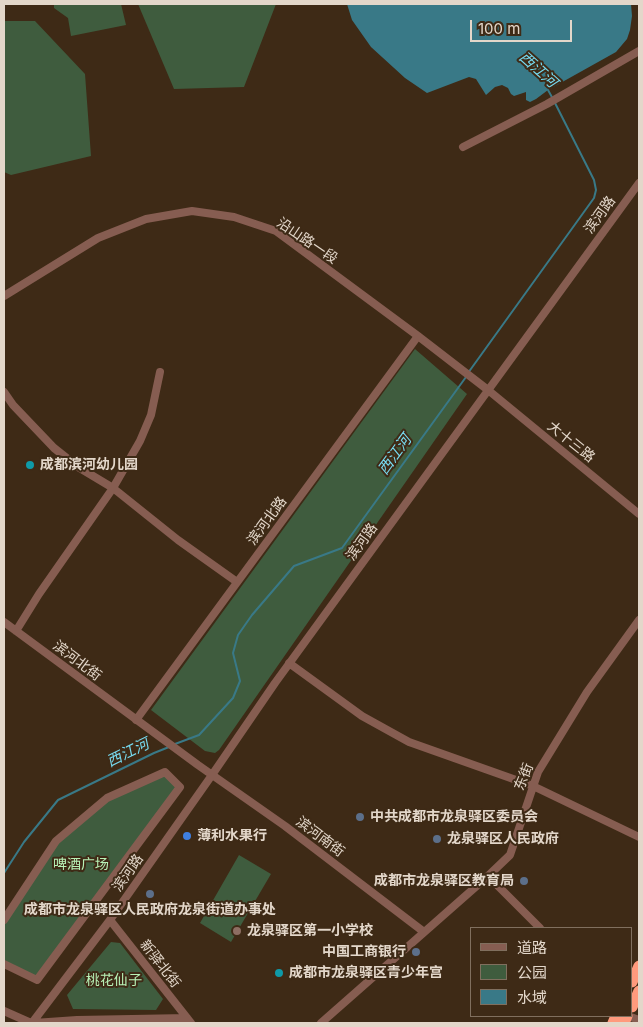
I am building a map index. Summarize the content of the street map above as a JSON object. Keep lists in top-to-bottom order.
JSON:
{
  "streets": {
    "street": [
      "滨河路",
      "沿山路一段",
      "大十三路",
      "滨河北路",
      "滨河北街",
      "东街",
      "滨河南街",
      "新驿北街"
    ]
  },
  "crossings": [
    ["滨河路", "大十三路"],
    ["滨河路", "滨河南街"],
    ["滨河路", "新驿北街"],
    ["沿山路一段", "大十三路"],
    ["沿山路一段", "滨河北路"],
    ["滨河北路", "滨河北街"],
    ["滨河北街", "滨河南街"],
    ["东街", "滨河南街"]
  ],
  "water": ["西江河"],
  "parks": ["啤酒广场", "桃花仙子"],
  "places": [
    "成都滨河幼儿园",
    "中共成都市龙泉驿区委员会",
    "薄利水果行",
    "龙泉驿区人民政府",
    "成都市龙泉驿区教育局",
    "成都市龙泉驿区人民政府龙泉街道办事处",
    "龙泉驿区第一小学校",
    "中国工商银行",
    "成都市龙泉驿区青少年宫"
  ],
  "legend": ["道路", "公园", "水域"],
  "scale_bar": "100 m"
}
